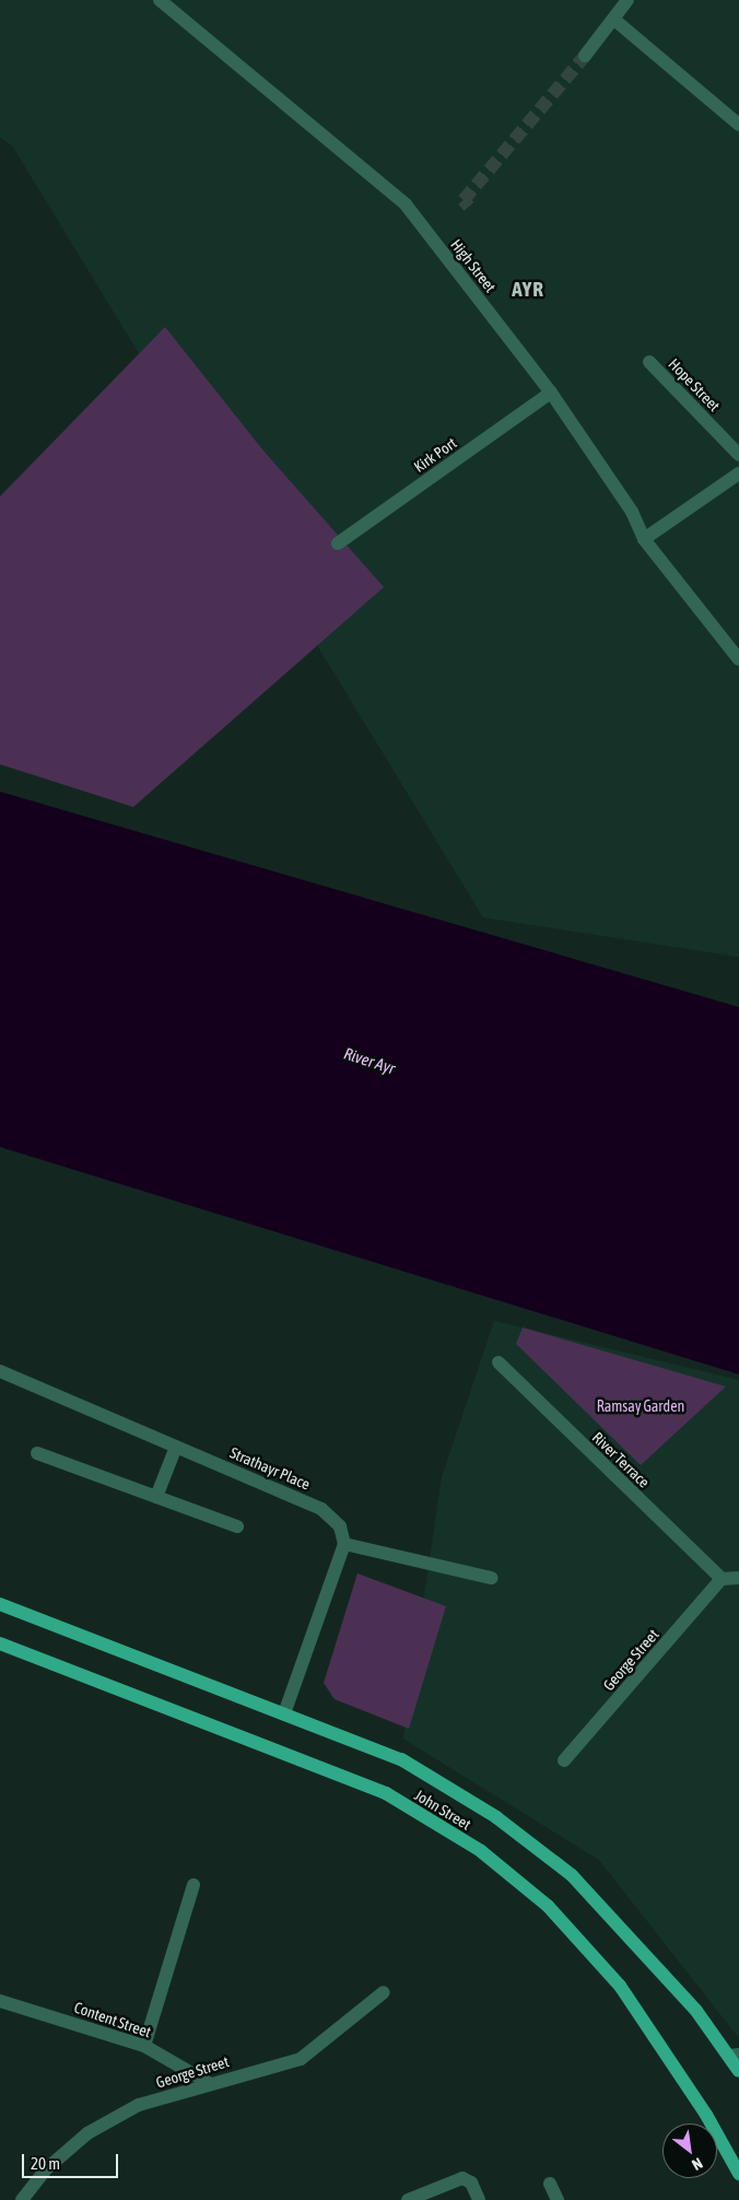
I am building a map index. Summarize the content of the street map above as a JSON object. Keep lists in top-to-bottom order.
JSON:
{
  "streets": {
    "main road": ["John Street"],
    "street": [
      "High Street",
      "Hope Street",
      "Kirk Port",
      "River Terrace",
      "Strathayr Place",
      "George Street",
      "Content Street"
    ]
  },
  "crossings": [
    ["High Street", "Kirk Port"],
    ["River Terrace", "George Street"],
    ["George Street", "Content Street"]
  ],
  "districts": ["AYR"],
  "water": ["River Ayr"],
  "parks": ["Ramsay Garden"],
  "scale_bar": "20 m",
  "north": "bottom right"
}
